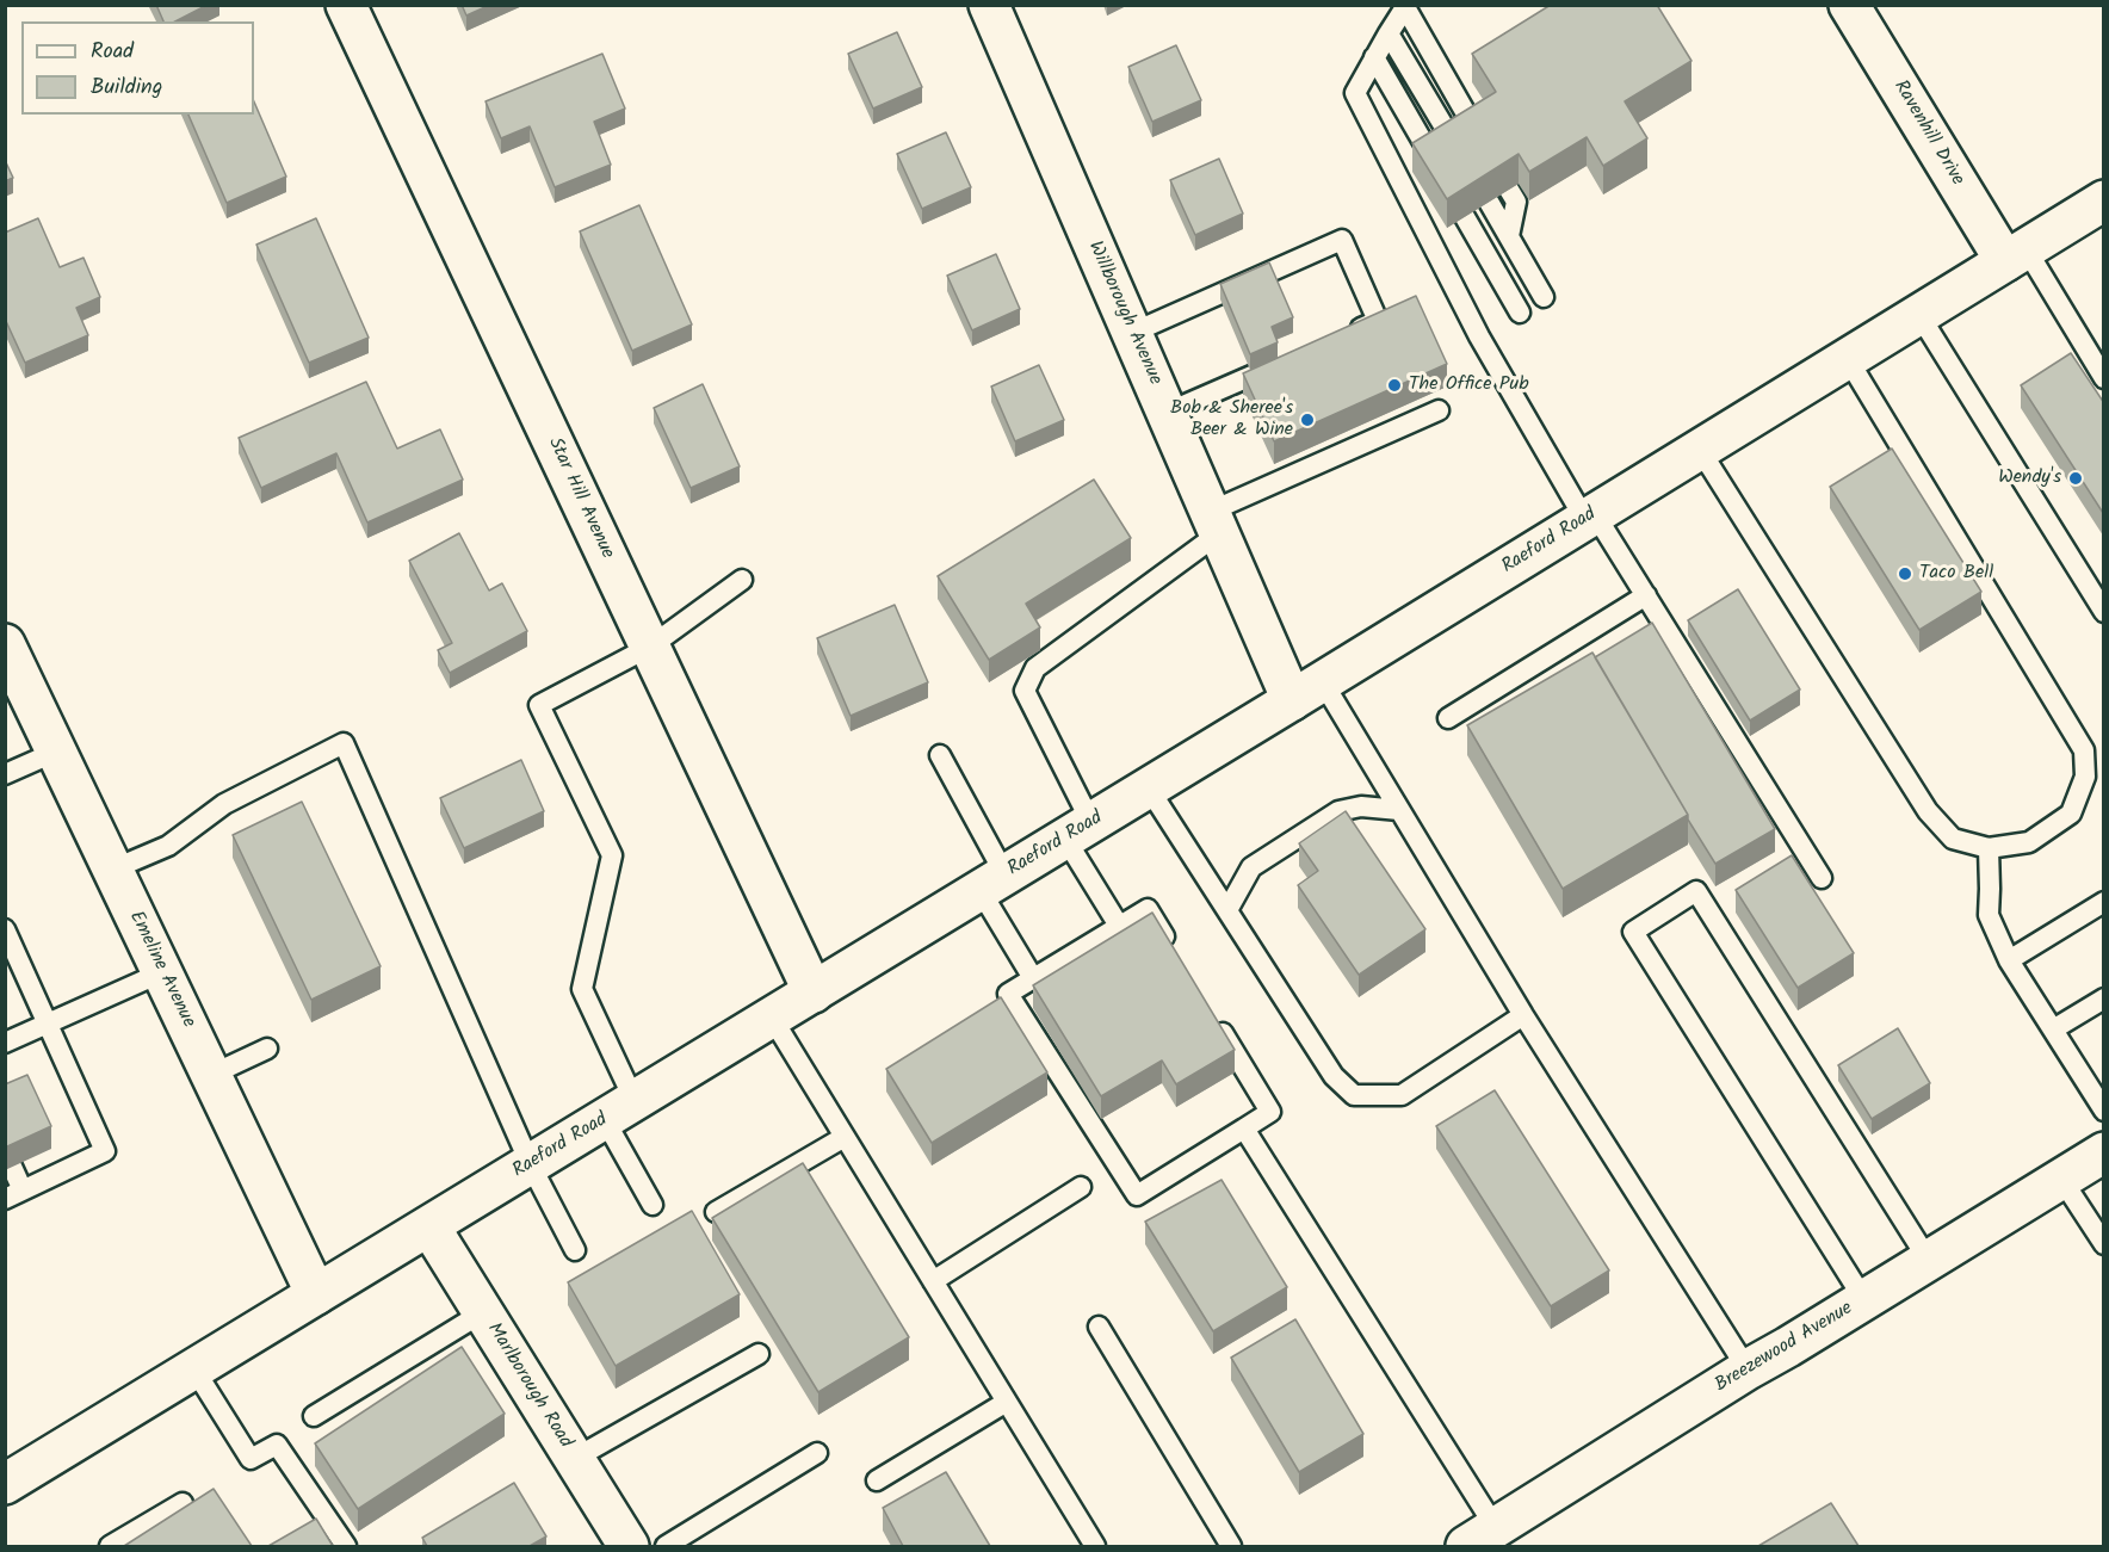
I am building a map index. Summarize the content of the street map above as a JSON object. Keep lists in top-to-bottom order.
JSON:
{
  "streets": {
    "street": [
      "Ravenhill Drive",
      "Willborough Avenue",
      "Star Hill Avenue",
      "Raeford Road",
      "Emeline Avenue",
      "Breezewood Avenue",
      "Marlborough Road"
    ]
  },
  "crossings": [
    ["Ravenhill Drive", "Raeford Road"],
    ["Willborough Avenue", "Raeford Road"],
    ["Star Hill Avenue", "Raeford Road"],
    ["Raeford Road", "Emeline Avenue"],
    ["Raeford Road", "Marlborough Road"]
  ],
  "places": [
    "The Office Pub",
    "Bob & Sheree's Beer & Wine",
    "Wendy's",
    "Taco Bell"
  ],
  "legend": ["Road", "Building"]
}
